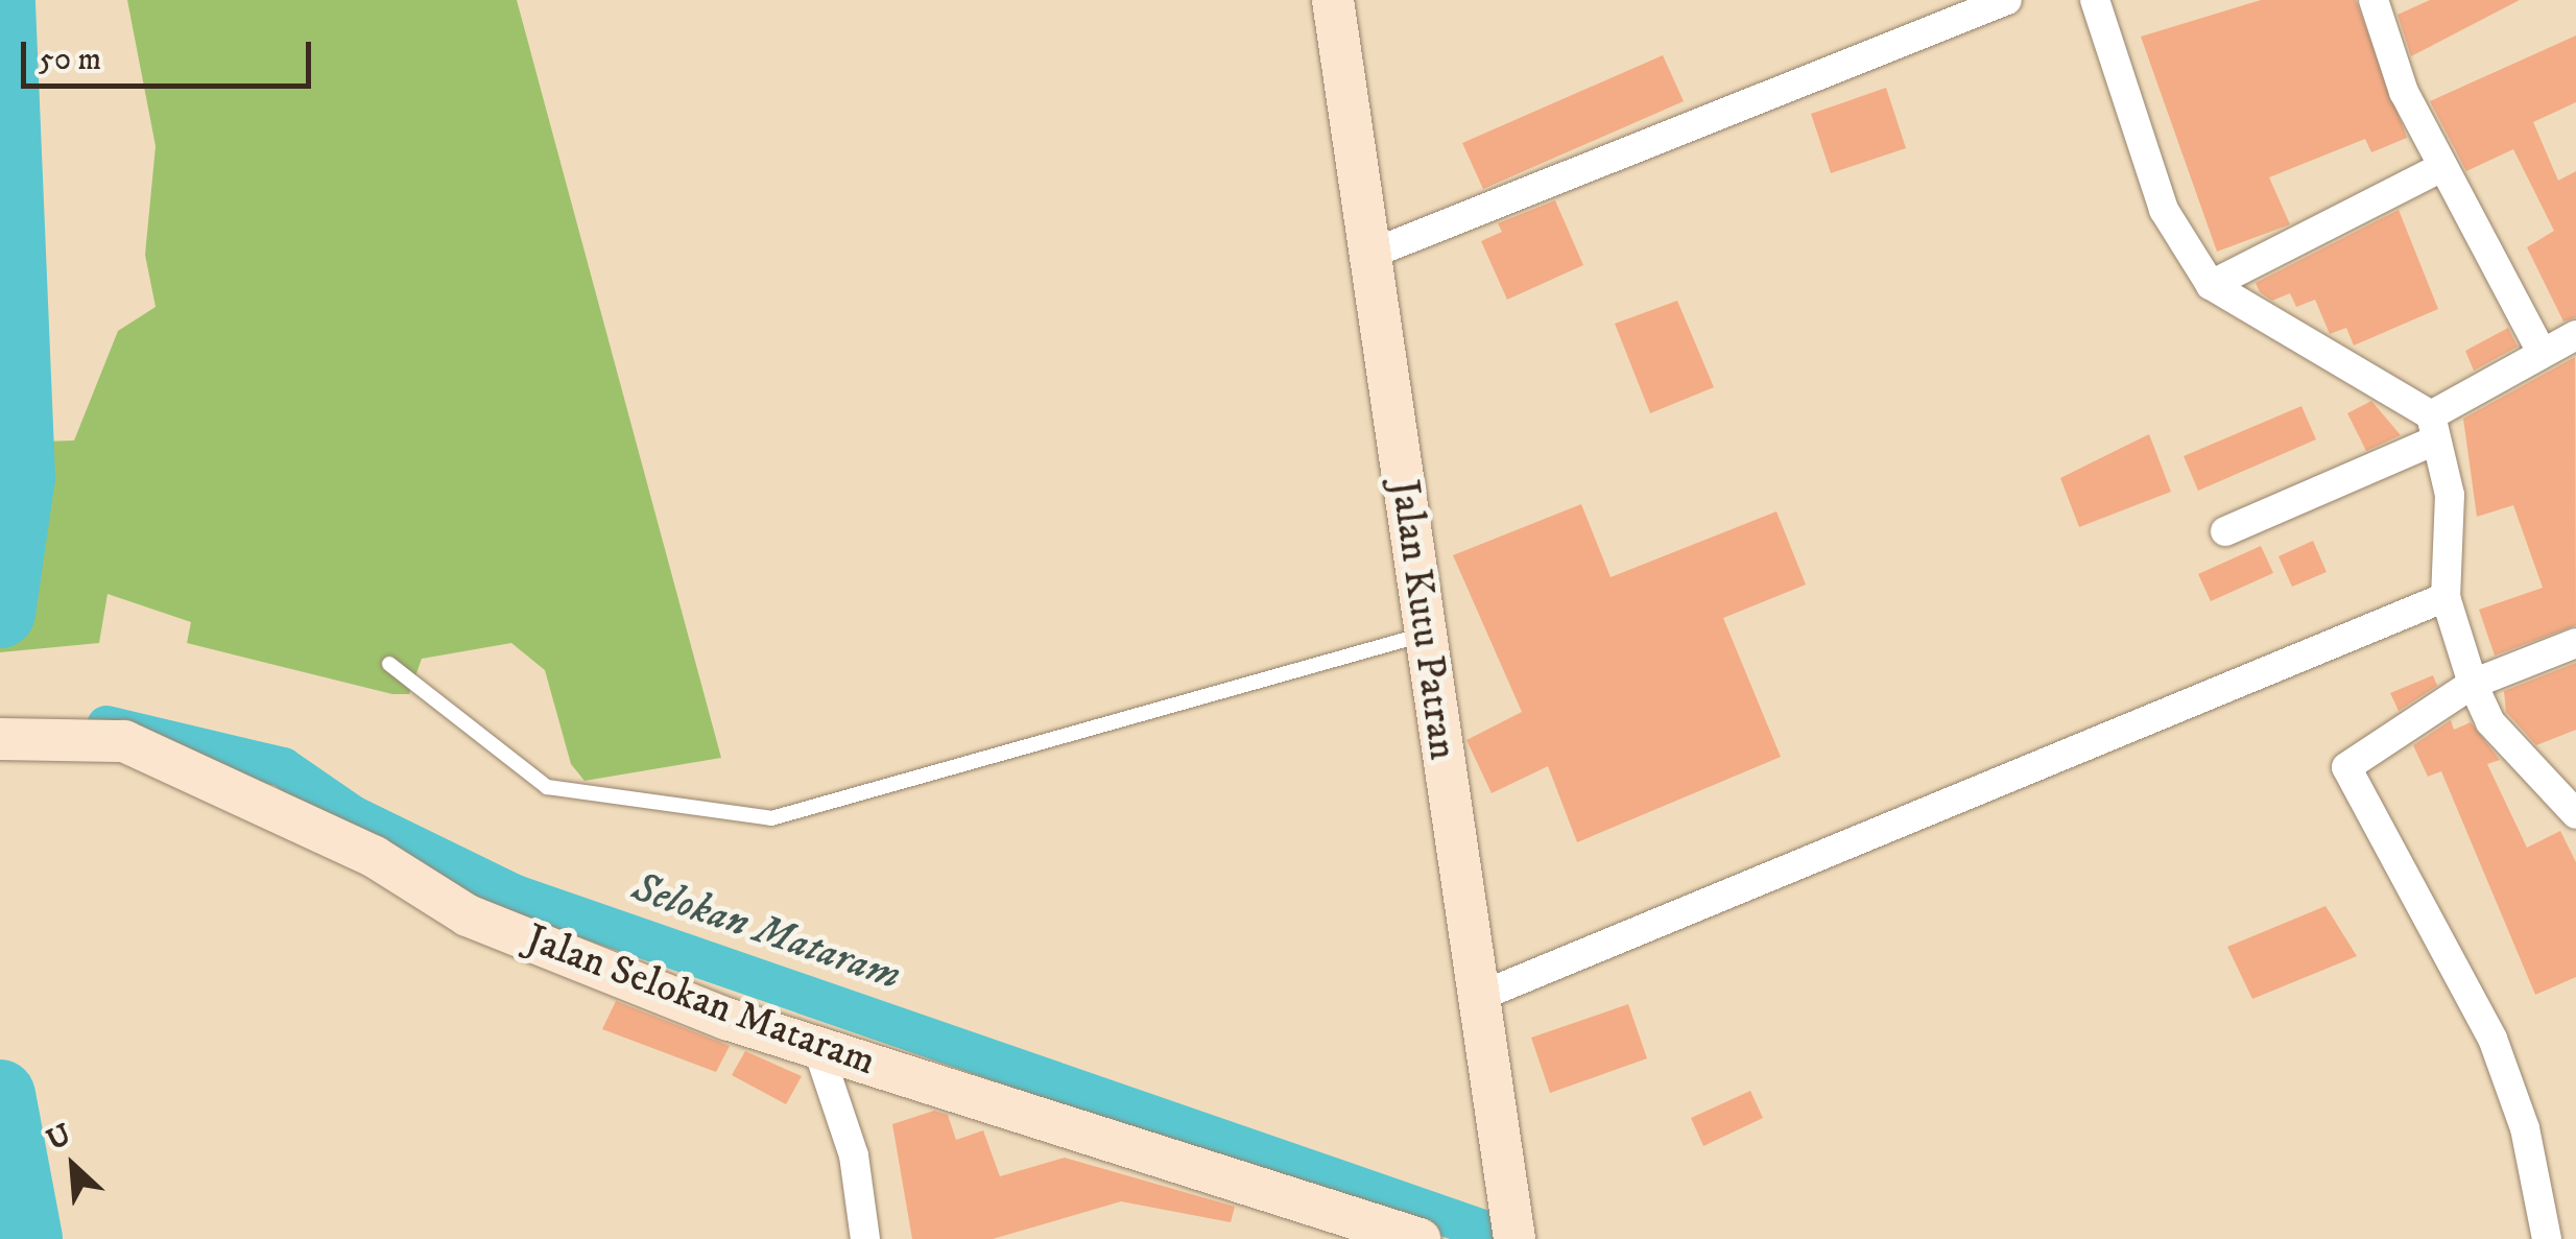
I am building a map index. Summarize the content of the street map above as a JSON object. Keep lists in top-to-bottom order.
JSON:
{
  "streets": {
    "street": ["Jalan Kutu Patran", "Jalan Selokan Mataram"]
  },
  "water": ["Selokan Mataram"],
  "scale_bar": "50 m",
  "north": "top left"
}
